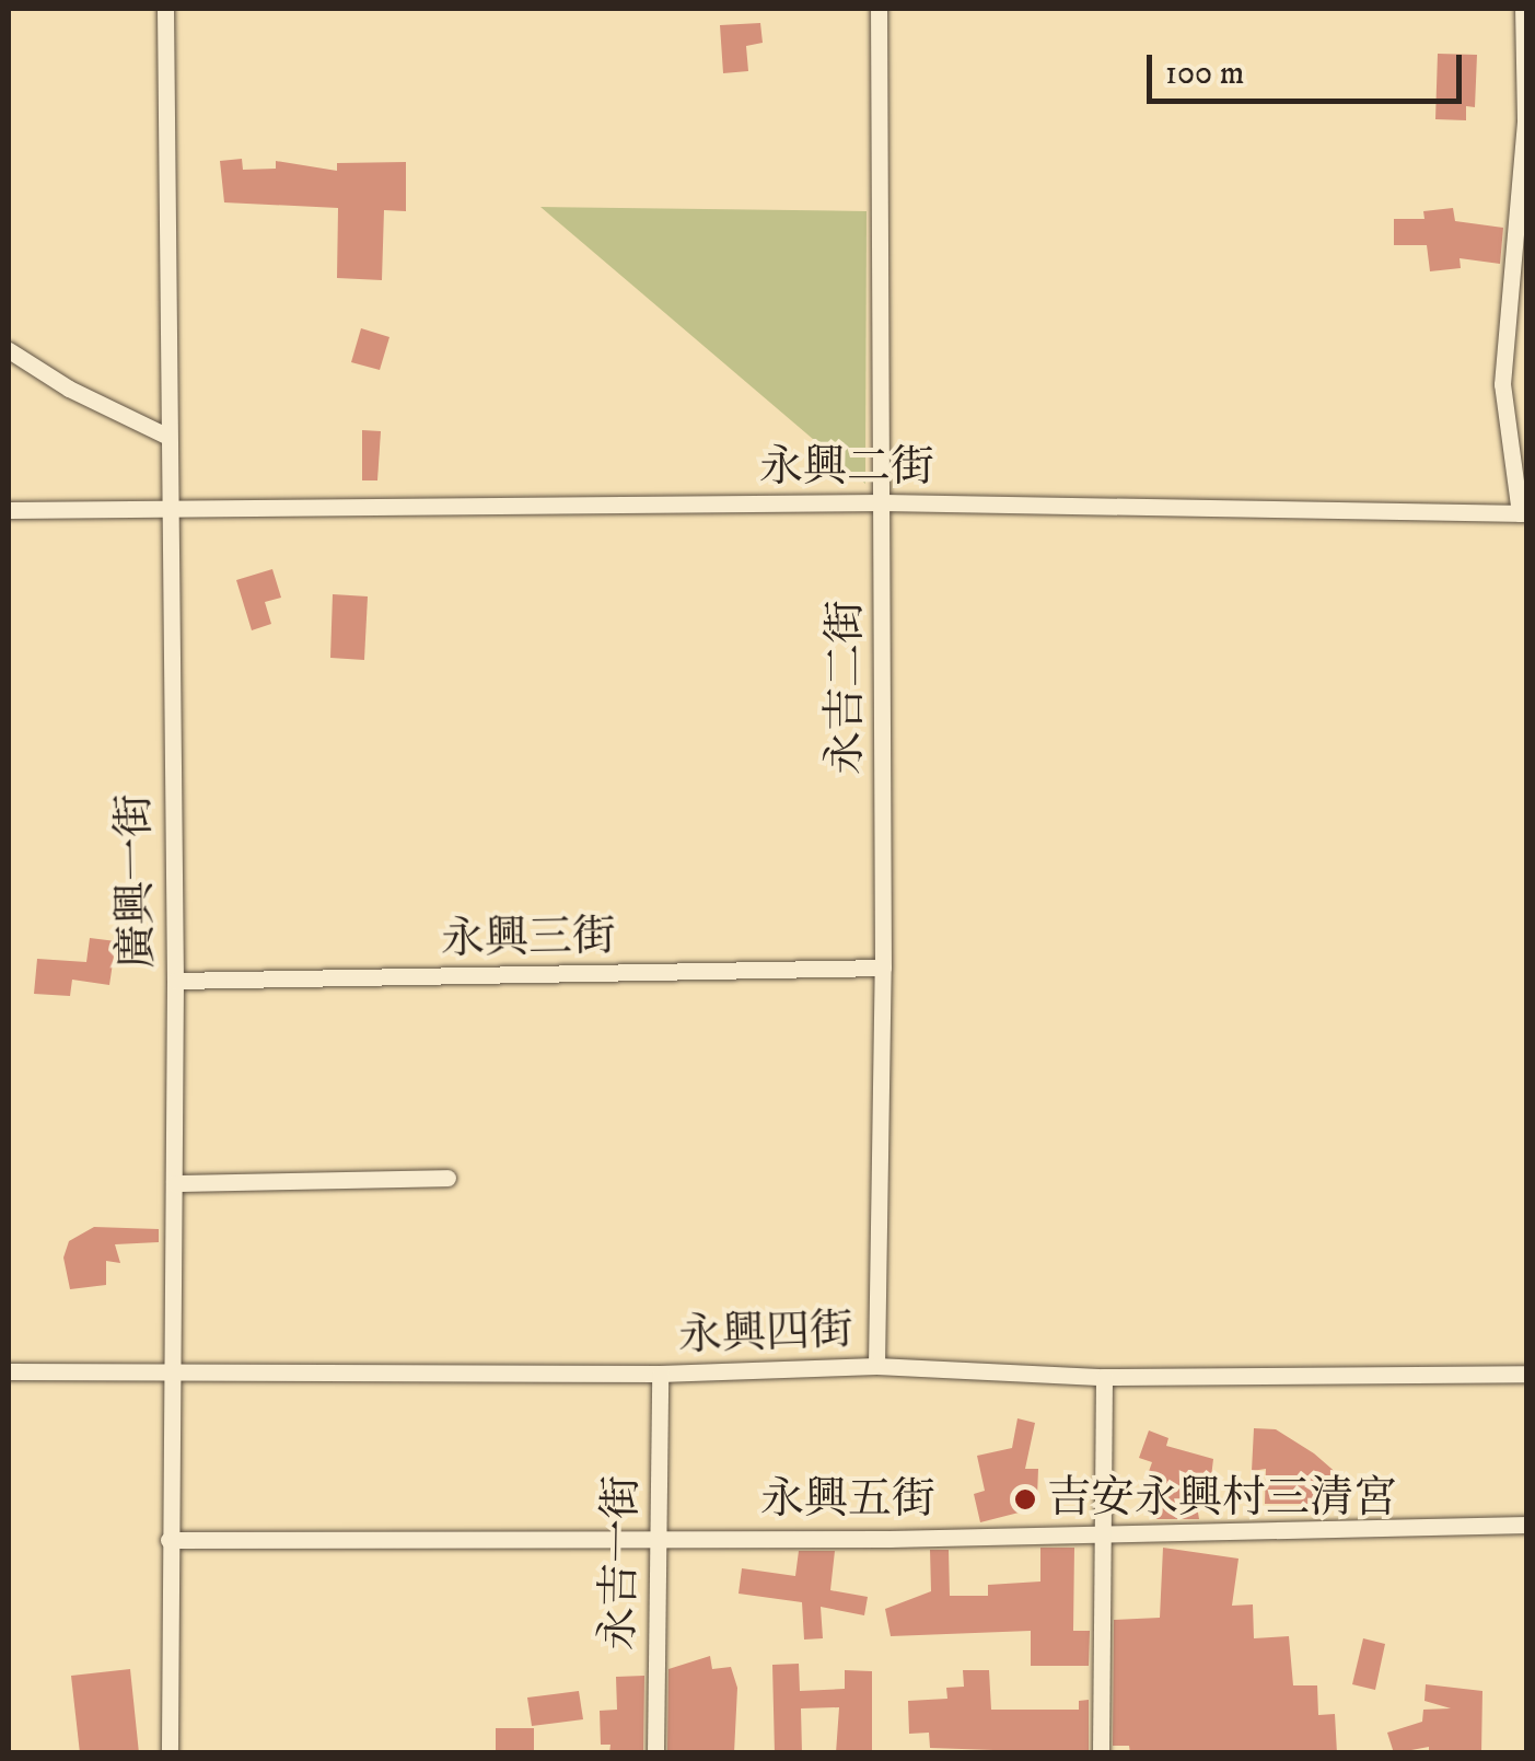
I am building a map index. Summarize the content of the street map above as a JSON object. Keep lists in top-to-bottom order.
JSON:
{
  "streets": {
    "street": [
      "永興二街",
      "永吉二街",
      "廣興一街",
      "永興三街",
      "永興四街",
      "永興五街",
      "永吉一街"
    ]
  },
  "crossings": [
    ["永興二街", "永吉二街"],
    ["永興二街", "廣興一街"],
    ["永吉二街", "永興三街"],
    ["永吉二街", "永興四街"],
    ["廣興一街", "永興三街"],
    ["廣興一街", "永興四街"],
    ["廣興一街", "永興五街"],
    ["永興四街", "永吉一街"],
    ["永興五街", "永吉一街"]
  ],
  "places": ["吉安永興村三清宮"],
  "scale_bar": "100 m"
}
